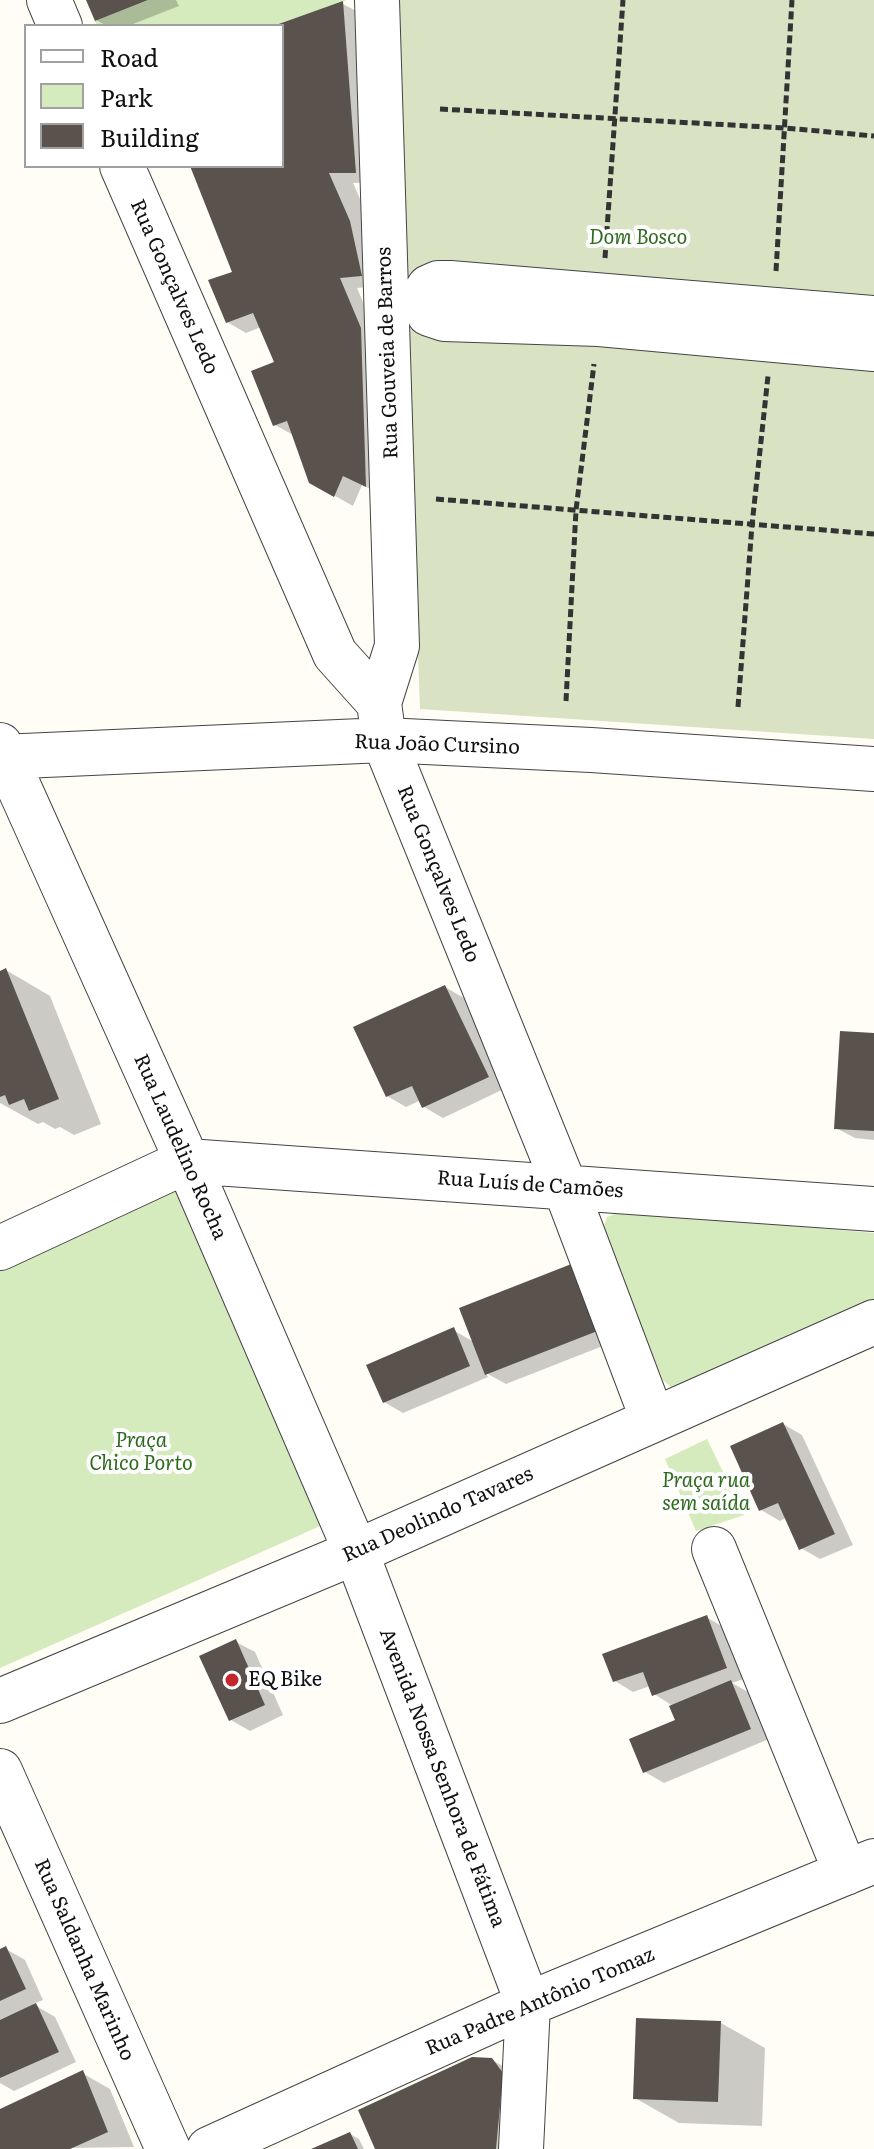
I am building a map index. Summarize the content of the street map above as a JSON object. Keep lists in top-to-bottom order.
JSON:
{
  "streets": {
    "street": [
      "Rua Gonçalves Ledo",
      "Rua Gouveia de Barros",
      "Rua João Cursino",
      "Rua Laudelino Rocha",
      "Rua Luís de Camões",
      "Rua Deolindo Tavares",
      "Avenida Nossa Senhora de Fátima",
      "Rua Saldanha Marinho",
      "Rua Padre Antônio Tomaz"
    ]
  },
  "crossings": [
    ["Rua Gonçalves Ledo", "Rua Gouveia de Barros"],
    ["Rua Gonçalves Ledo", "Rua João Cursino"],
    ["Rua Gonçalves Ledo", "Rua Luís de Camões"],
    ["Rua Gonçalves Ledo", "Rua Deolindo Tavares"],
    ["Rua Gouveia de Barros", "Rua João Cursino"],
    ["Rua João Cursino", "Rua Laudelino Rocha"],
    ["Rua Laudelino Rocha", "Rua Luís de Camões"],
    ["Rua Laudelino Rocha", "Rua Deolindo Tavares"],
    ["Rua Laudelino Rocha", "Avenida Nossa Senhora de Fátima"],
    ["Rua Deolindo Tavares", "Avenida Nossa Senhora de Fátima"],
    ["Avenida Nossa Senhora de Fátima", "Rua Padre Antônio Tomaz"]
  ],
  "parks": ["Dom Bosco", "Praça Chico Porto", "Praça rua sem saída"],
  "places": ["EQ Bike"],
  "legend": ["Road", "Park", "Building"]
}
